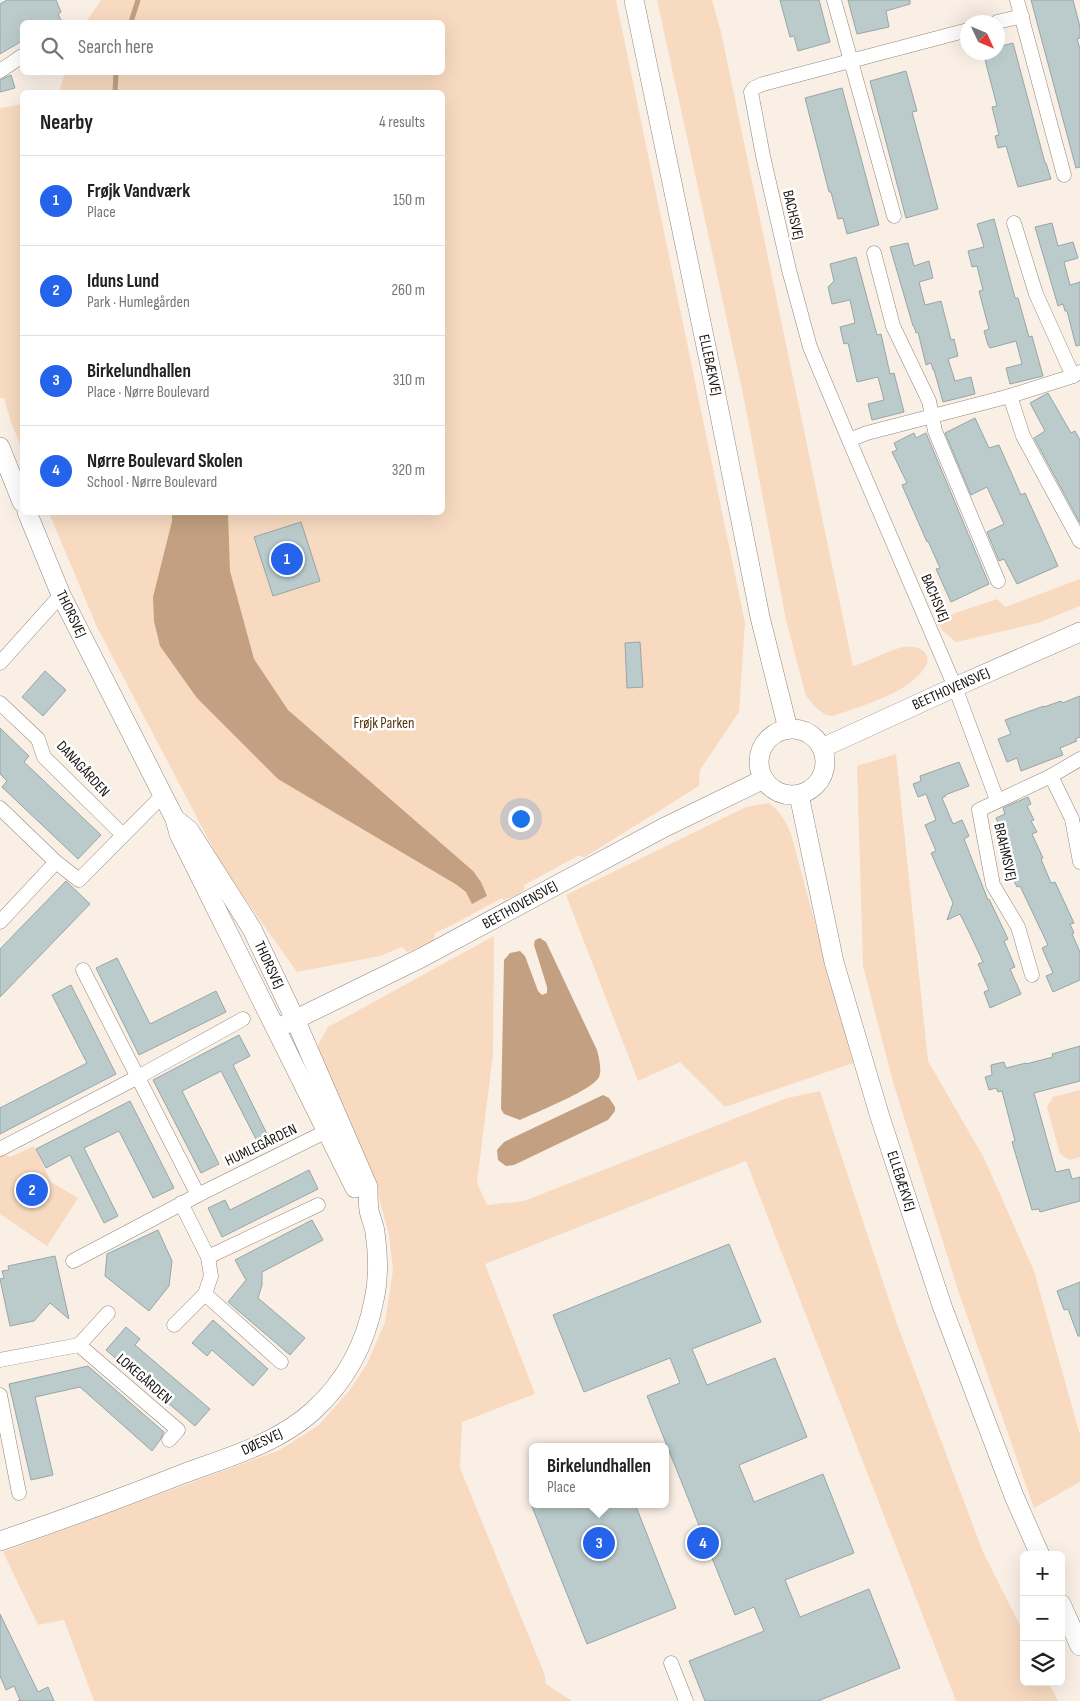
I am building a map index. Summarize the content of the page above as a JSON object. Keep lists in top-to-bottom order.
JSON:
{
  "streets": {
    "street": [
      "BACHSVEJ",
      "ELLEBÆKVEJ",
      "THORSVEJ",
      "BEETHOVENSVEJ",
      "DANAGÅRDEN",
      "BRAHMSVEJ",
      "HUMLEGÅRDEN",
      "LOKEGÅRDEN",
      "DØESVEJ"
    ]
  },
  "crossings": [
    ["BACHSVEJ", "BEETHOVENSVEJ"],
    ["ELLEBÆKVEJ", "BEETHOVENSVEJ"],
    ["THORSVEJ", "BEETHOVENSVEJ"],
    ["THORSVEJ", "HUMLEGÅRDEN"],
    ["THORSVEJ", "DØESVEJ"],
    ["HUMLEGÅRDEN", "DØESVEJ"]
  ],
  "parks": ["Frøjk Parken"],
  "north": "bottom right",
  "page": {
    "search": "Search here",
    "heading": ["Nearby", "4 results"],
    "list": [
      {
        "mark": "1",
        "name": "Frøjk Vandværk",
        "note": "Place",
        "value": "150 m"
      },
      {
        "mark": "2",
        "name": "Iduns Lund",
        "note": "Park · Humlegården",
        "value": "260 m"
      },
      {
        "mark": "3",
        "name": "Birkelundhallen",
        "note": "Place · Nørre Boulevard",
        "value": "310 m"
      },
      {
        "mark": "4",
        "name": "Nørre Boulevard Skolen",
        "note": "School · Nørre Boulevard",
        "value": "320 m"
      }
    ],
    "pins": [
      "1",
      "2",
      "3",
      "4"
    ],
    "popup": ["Birkelundhallen", "Place"],
    "map_buttons": ["+", "−"]
  }
}
